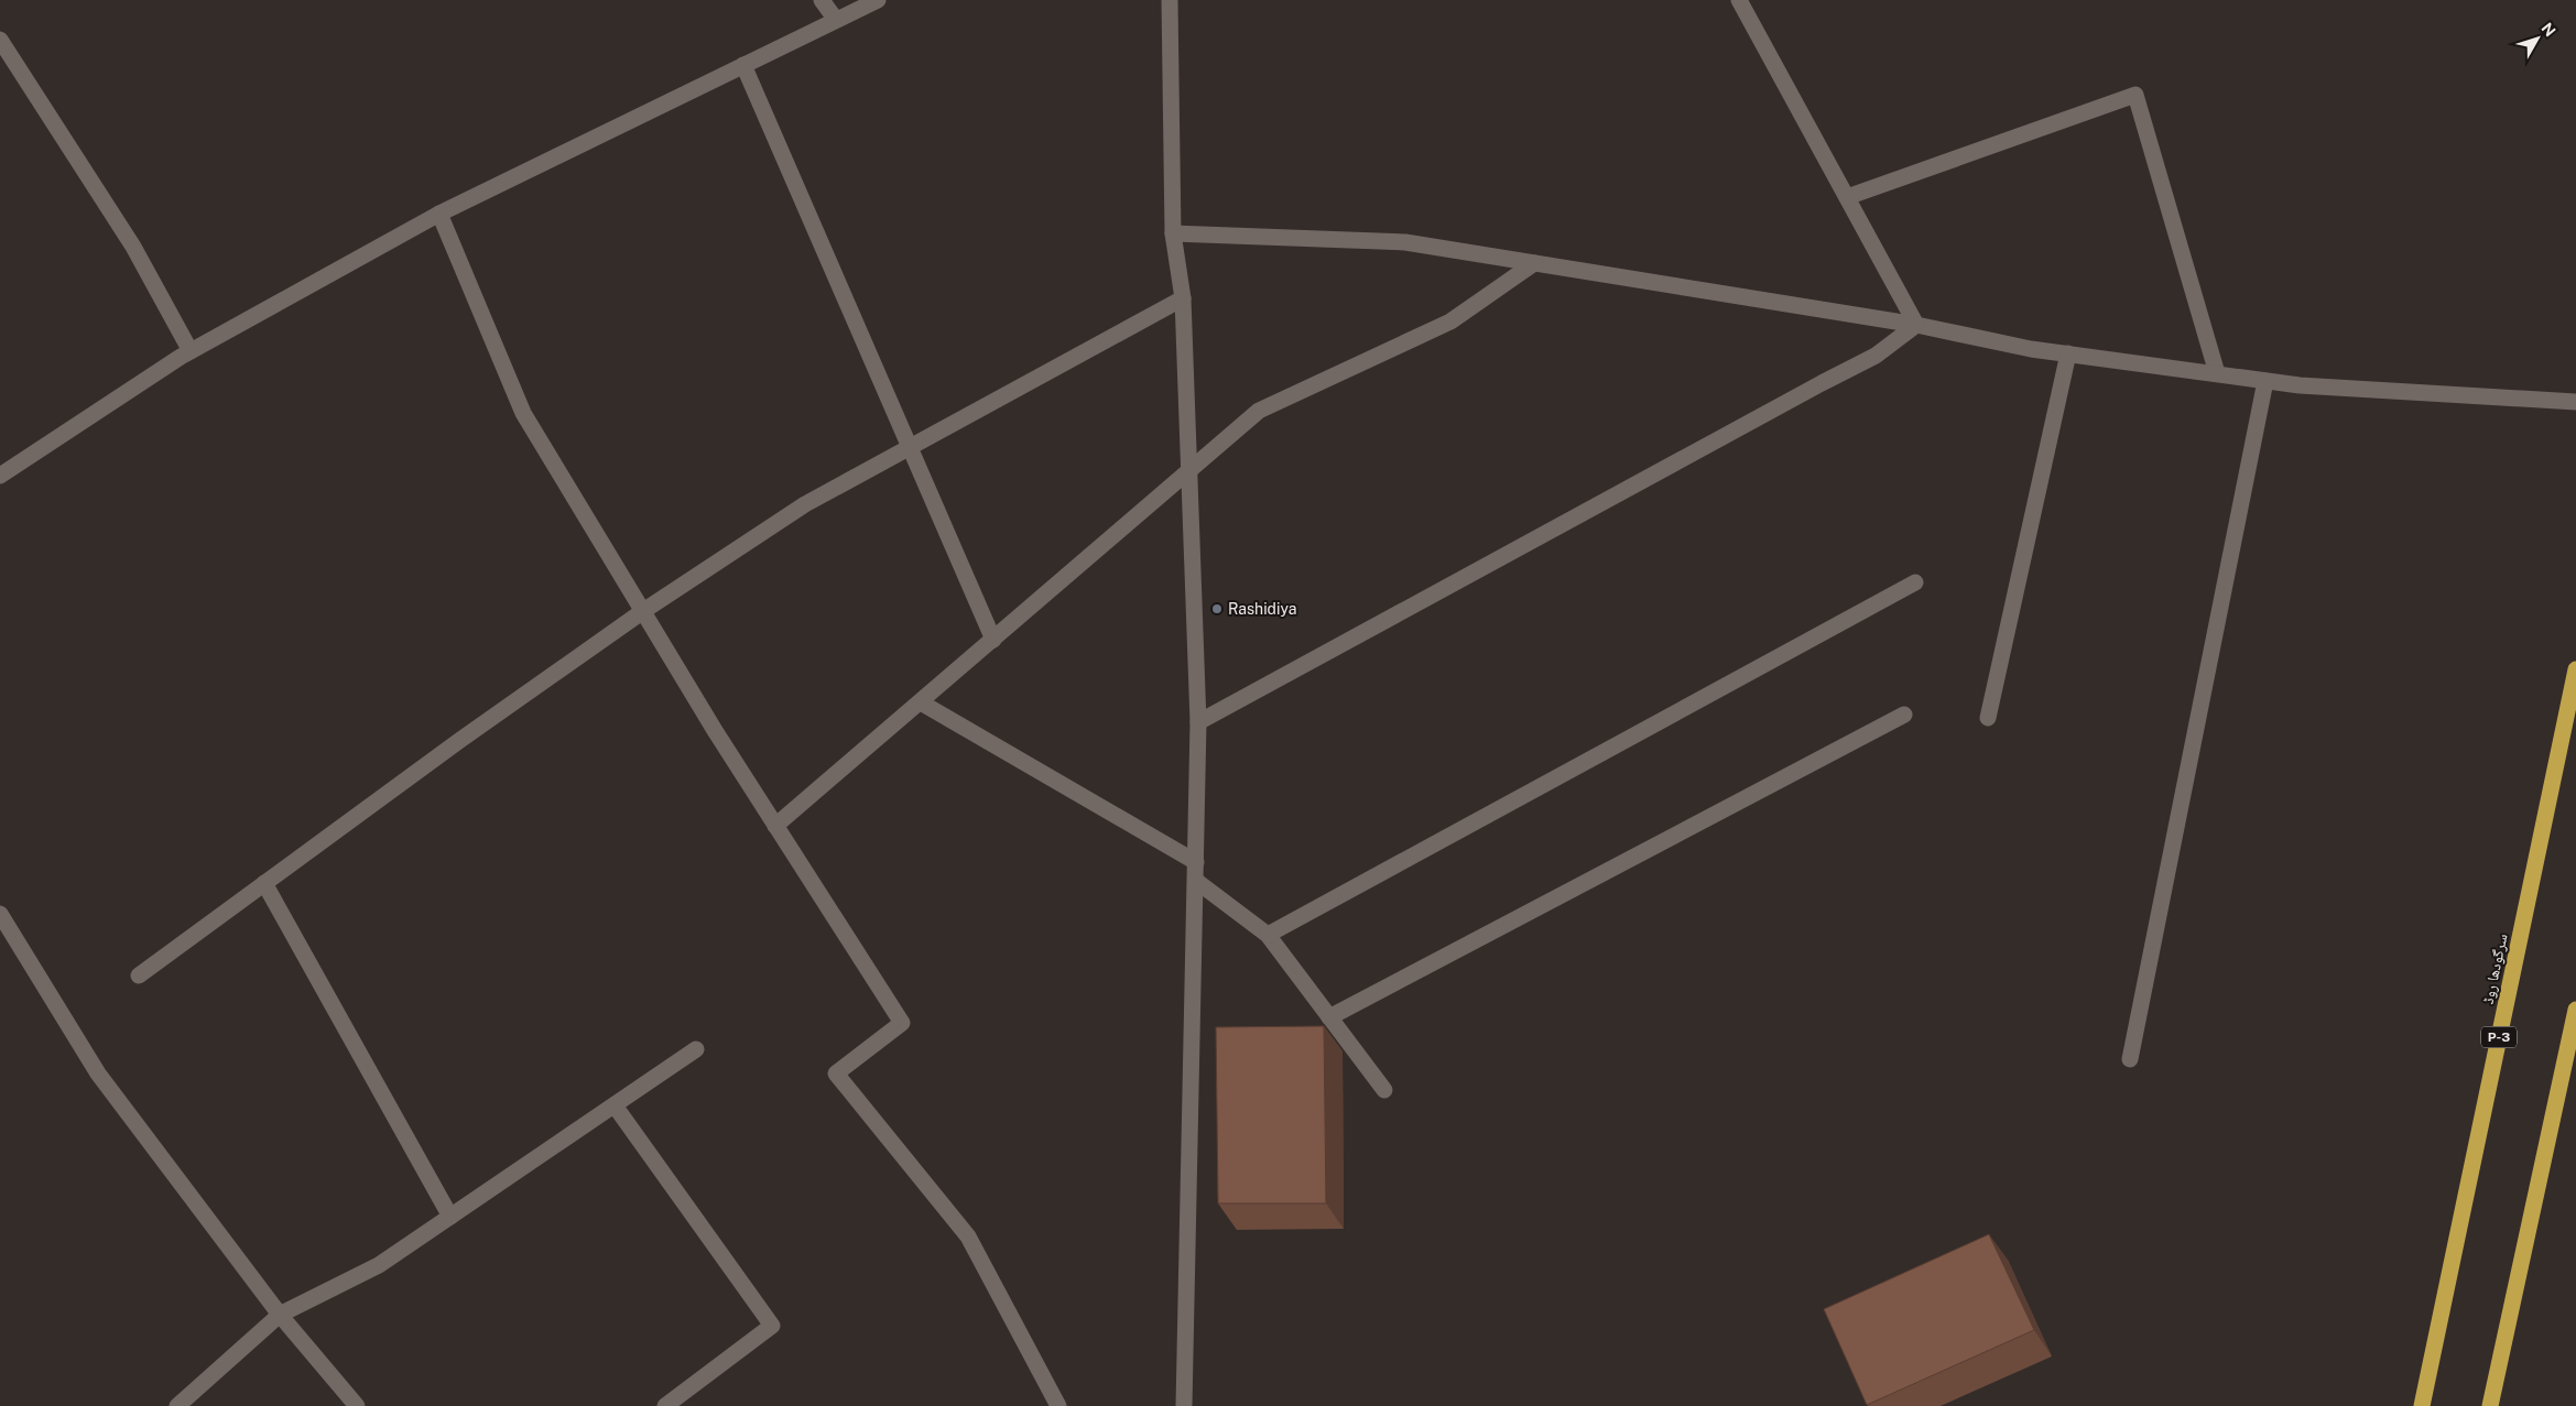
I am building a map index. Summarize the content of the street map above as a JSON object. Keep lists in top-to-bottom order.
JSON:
{
  "streets": {
    "highway": ["سرگودھا روڈ", "P-3"]
  },
  "places": ["Rashidiya"],
  "north": "top right"
}
